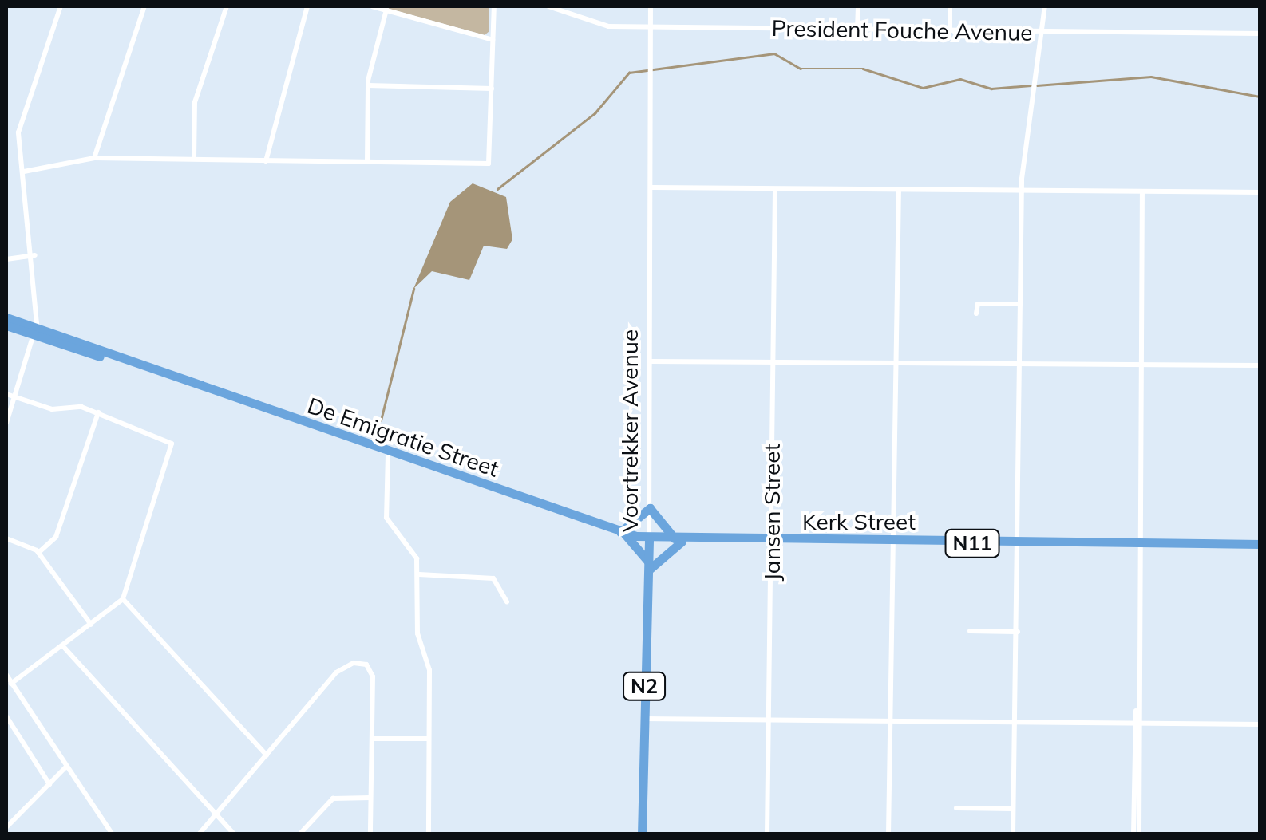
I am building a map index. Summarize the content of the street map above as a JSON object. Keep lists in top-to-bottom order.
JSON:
{
  "streets": {
    "highway": [
      "Voortrekker Avenue",
      "De Emigratie Street",
      "Kerk Street",
      "N11",
      "N2"
    ],
    "street": ["President Fouche Avenue", "Jansen Street"]
  },
  "crossings": [
    ["President Fouche Avenue", "Voortrekker Avenue"],
    ["Voortrekker Avenue", "De Emigratie Street"],
    ["Voortrekker Avenue", "Kerk Street"],
    ["De Emigratie Street", "Kerk Street"],
    ["Jansen Street", "Kerk Street"]
  ]
}
